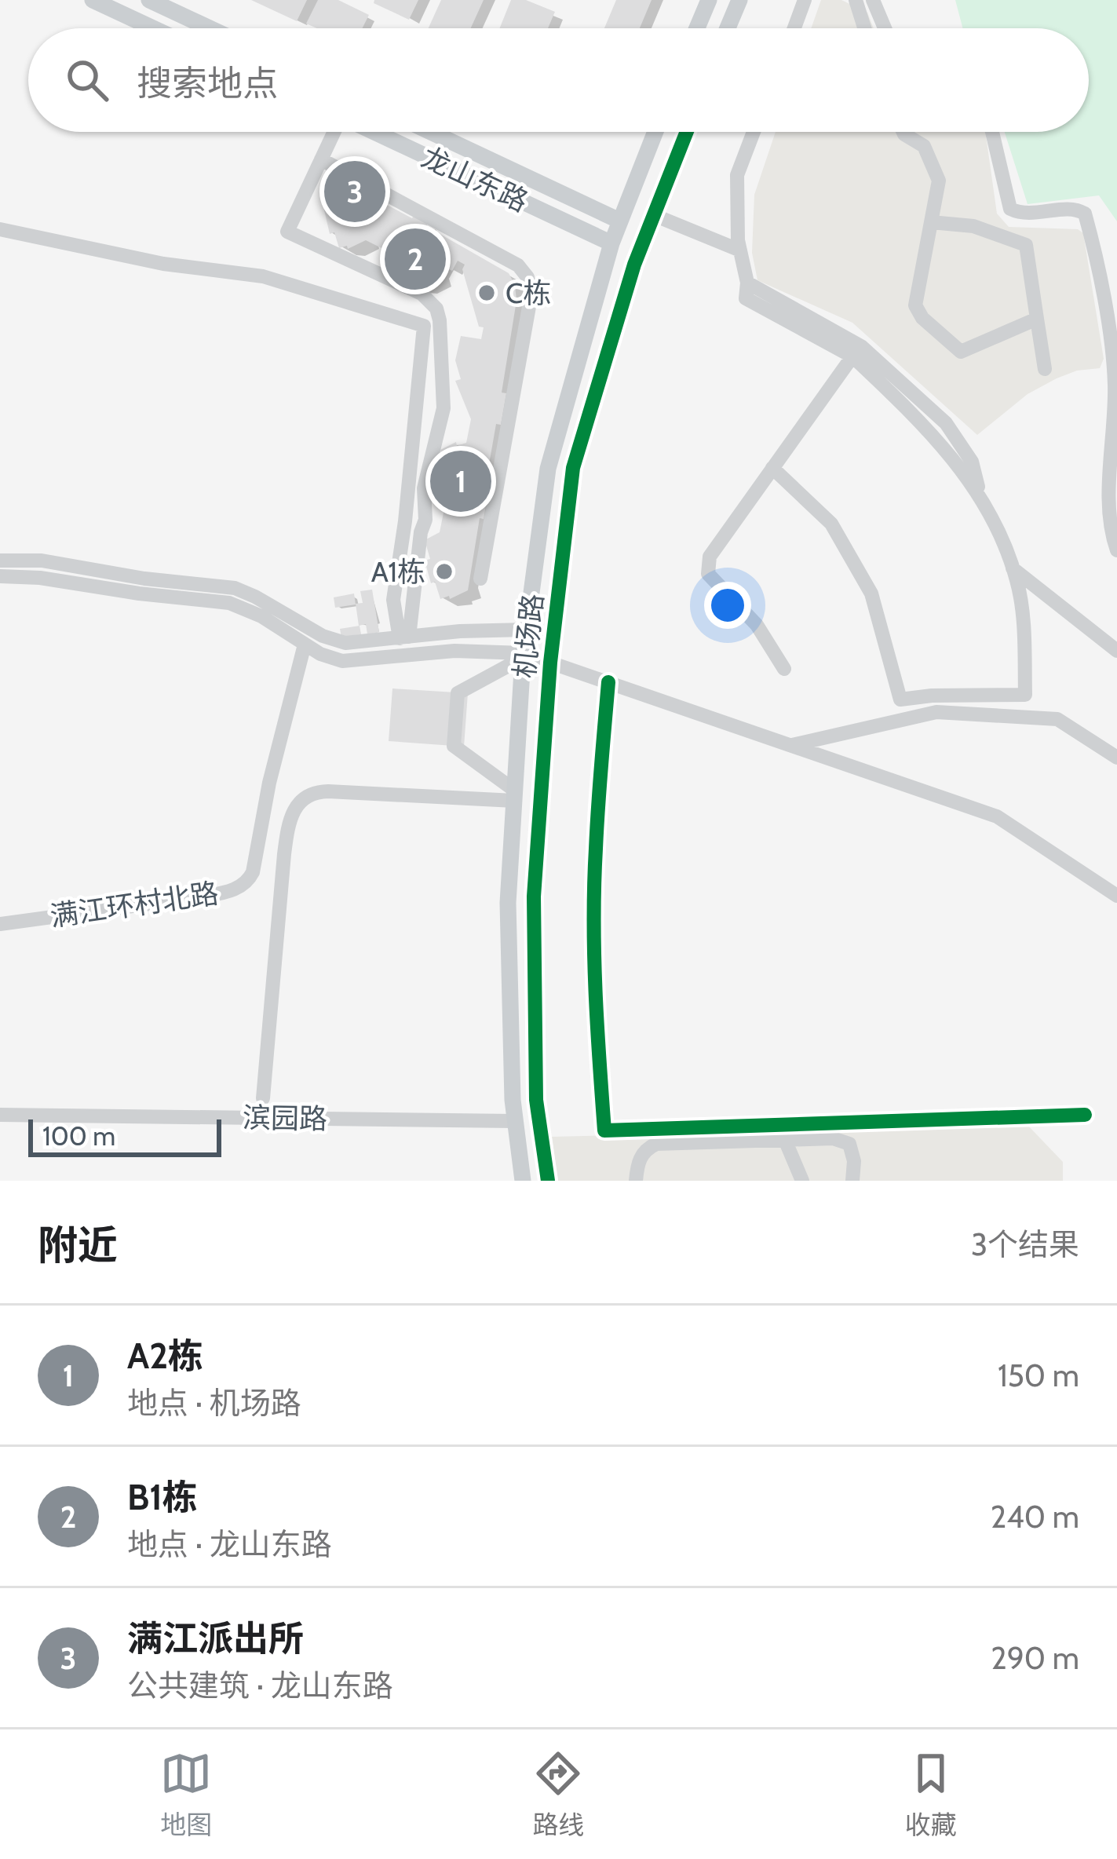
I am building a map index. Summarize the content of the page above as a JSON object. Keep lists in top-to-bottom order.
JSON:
{
  "streets": {
    "main road": ["龙山东路", "机场路"],
    "street": ["满江环村北路", "滨园路"]
  },
  "crossings": [
    ["龙山东路", "机场路"],
    ["机场路", "滨园路"]
  ],
  "places": ["C栋", "A1栋"],
  "scale_bar": "100 m",
  "page": {
    "search": "搜索地点",
    "pins": ["3", "2", "1"],
    "scale": "100 m",
    "heading": ["附近", "3个结果"],
    "list": [
      {
        "mark": "1",
        "name": "A2栋",
        "note": "地点 · 机场路",
        "value": "150 m"
      },
      {
        "mark": "2",
        "name": "B1栋",
        "note": "地点 · 龙山东路",
        "value": "240 m"
      },
      {
        "mark": "3",
        "name": "满江派出所",
        "note": "公共建筑 · 龙山东路",
        "value": "290 m"
      }
    ],
    "nav": ["地图", "路线", "收藏"]
  }
}
